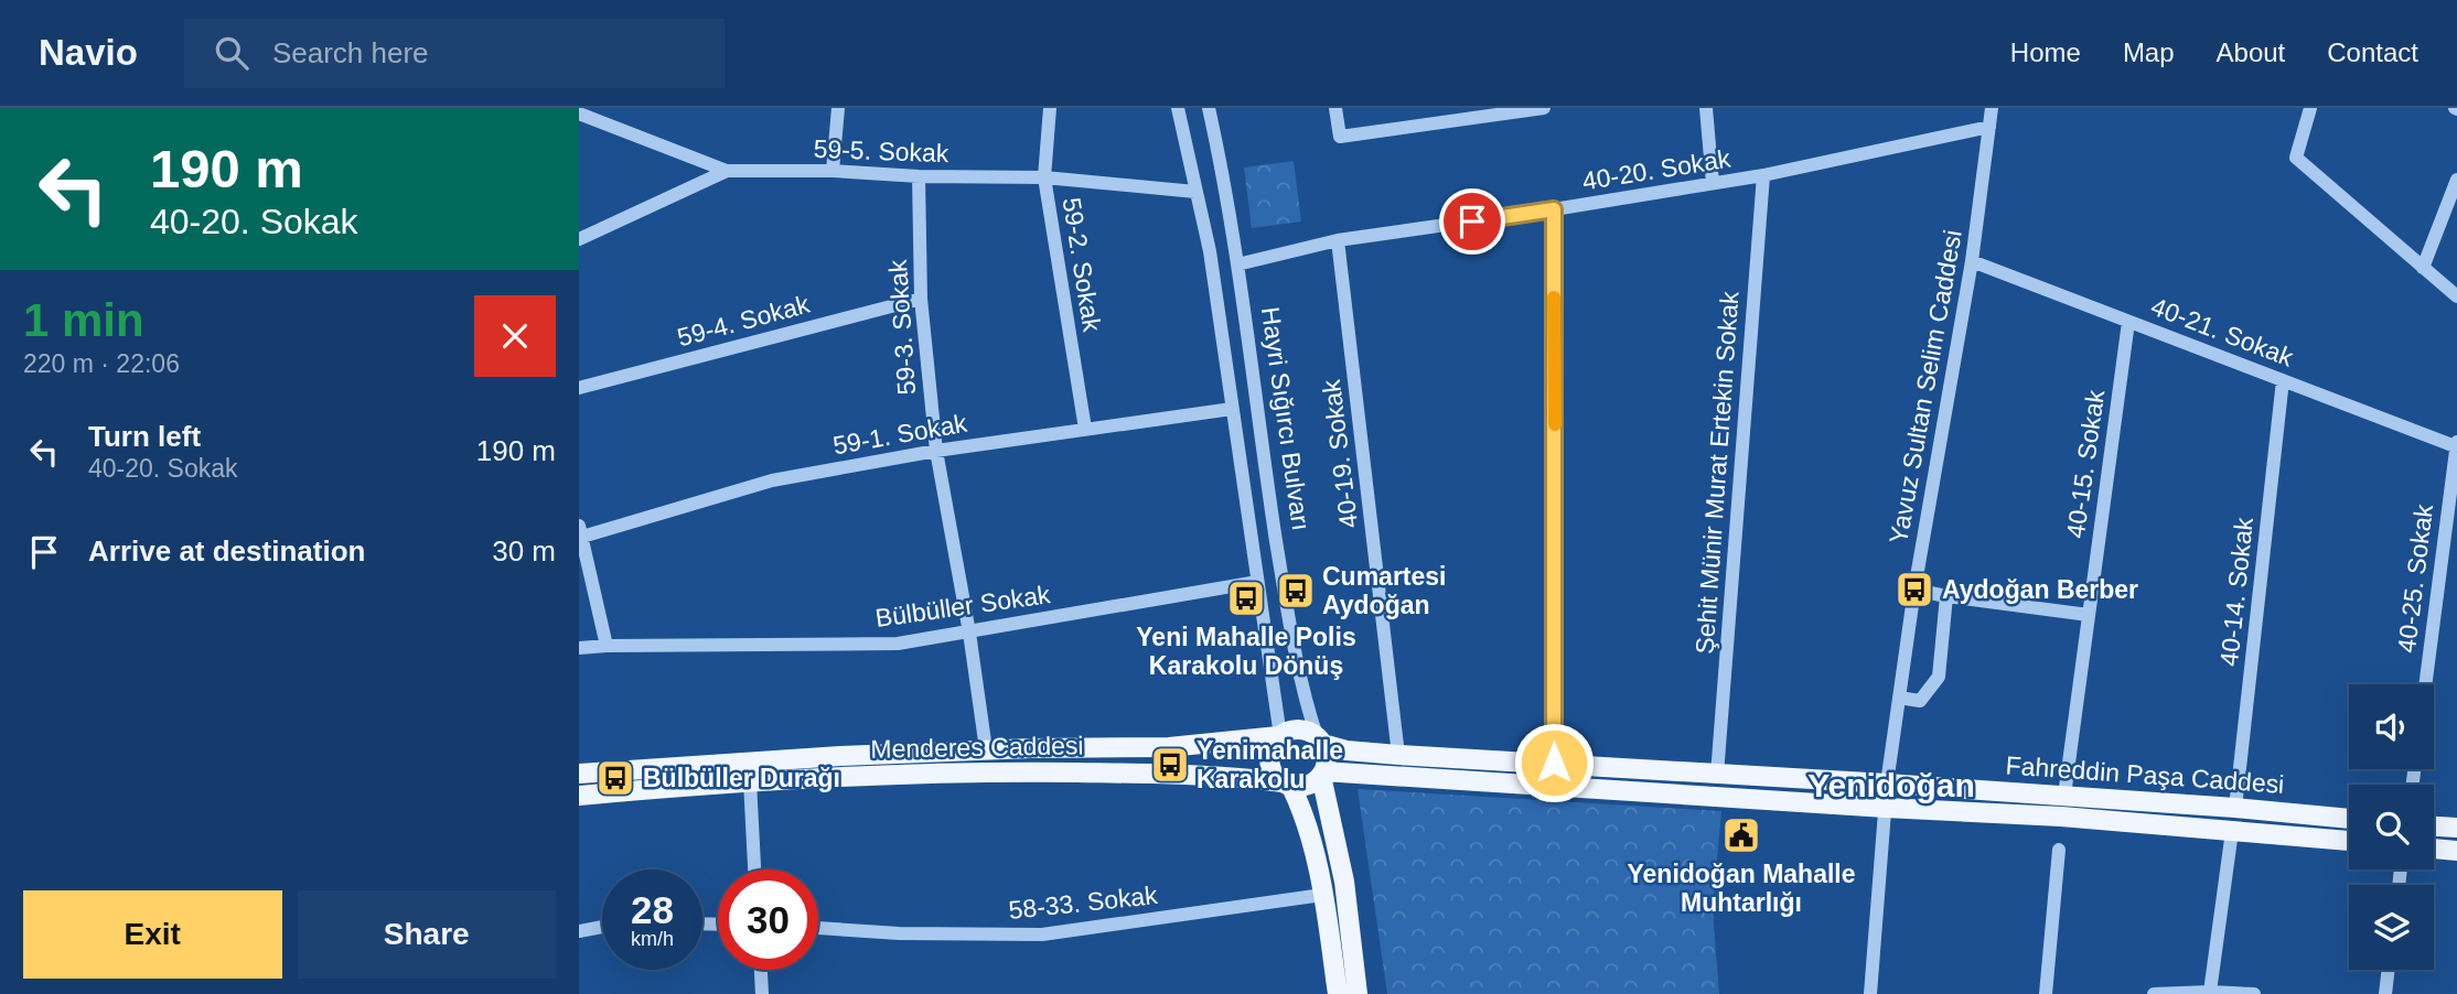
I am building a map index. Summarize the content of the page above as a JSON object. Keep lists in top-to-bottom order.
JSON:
{
  "streets": {
    "main road": ["Menderes Caddesi", "Fahreddin Paşa Caddesi"],
    "street": [
      "59-5. Sokak",
      "40-20. Sokak",
      "59-2. Sokak",
      "59-4. Sokak",
      "59-3. Sokak",
      "40-21. Sokak",
      "Yavuz Sultan Selim Caddesi",
      "Hayri Sığırcı Bulvarı",
      "59-1. Sokak",
      "40-19. Sokak",
      "40-15. Sokak",
      "Şehit Münir Murat Ertekin Sokak",
      "40-25. Sokak",
      "40-14. Sokak",
      "Bülbüller Sokak",
      "58-33. Sokak"
    ]
  },
  "crossings": [
    ["59-5. Sokak", "59-2. Sokak"],
    ["59-5. Sokak", "59-3. Sokak"],
    ["59-5. Sokak", "Hayri Sığırcı Bulvarı"],
    ["40-20. Sokak", "Yavuz Sultan Selim Caddesi"],
    ["40-20. Sokak", "Hayri Sığırcı Bulvarı"],
    ["40-20. Sokak", "40-19. Sokak"],
    ["40-20. Sokak", "Şehit Münir Murat Ertekin Sokak"],
    ["59-2. Sokak", "59-1. Sokak"],
    ["59-4. Sokak", "59-3. Sokak"],
    ["59-3. Sokak", "59-1. Sokak"],
    ["59-3. Sokak", "Bülbüller Sokak"],
    ["59-3. Sokak", "Menderes Caddesi"],
    ["40-21. Sokak", "Yavuz Sultan Selim Caddesi"],
    ["40-21. Sokak", "40-15. Sokak"],
    ["40-21. Sokak", "40-25. Sokak"],
    ["40-21. Sokak", "40-14. Sokak"],
    ["Yavuz Sultan Selim Caddesi", "Fahreddin Paşa Caddesi"],
    ["Hayri Sığırcı Bulvarı", "59-1. Sokak"],
    ["Hayri Sığırcı Bulvarı", "Bülbüller Sokak"],
    ["Hayri Sığırcı Bulvarı", "Menderes Caddesi"],
    ["Hayri Sığırcı Bulvarı", "Fahreddin Paşa Caddesi"],
    ["40-19. Sokak", "Fahreddin Paşa Caddesi"],
    ["40-15. Sokak", "Fahreddin Paşa Caddesi"],
    ["Şehit Münir Murat Ertekin Sokak", "Fahreddin Paşa Caddesi"],
    ["40-14. Sokak", "Fahreddin Paşa Caddesi"],
    ["Menderes Caddesi", "Fahreddin Paşa Caddesi"]
  ],
  "districts": ["Yenidoğan"],
  "places": {
    "bus stop": [
      "Aydoğan Berber",
      "Cumartesi Aydoğan",
      "Yeni Mahalle Polis Karakolu Dönüş",
      "Yenimahalle Karakolu",
      "Bülbüller Durağı"
    ],
    "public building": ["Yenidoğan Mahalle Muhtarlığı"]
  },
  "page": {
    "header": "Navio",
    "search": "Search here",
    "nav": [
      "Home",
      "Map",
      "About",
      "Contact"
    ],
    "turn": ["190 m", "40-20. Sokak"],
    "heading": ["1 min", "220 m · 22:06"],
    "list": [
      {
        "name": "Turn left",
        "note": "40-20. Sokak",
        "value": "190 m"
      },
      {
        "name": "Arrive at destination",
        "value": "30 m"
      }
    ],
    "speed": "28 km/h",
    "limit": "30",
    "buttons": ["Exit", "Share"]
  }
}
